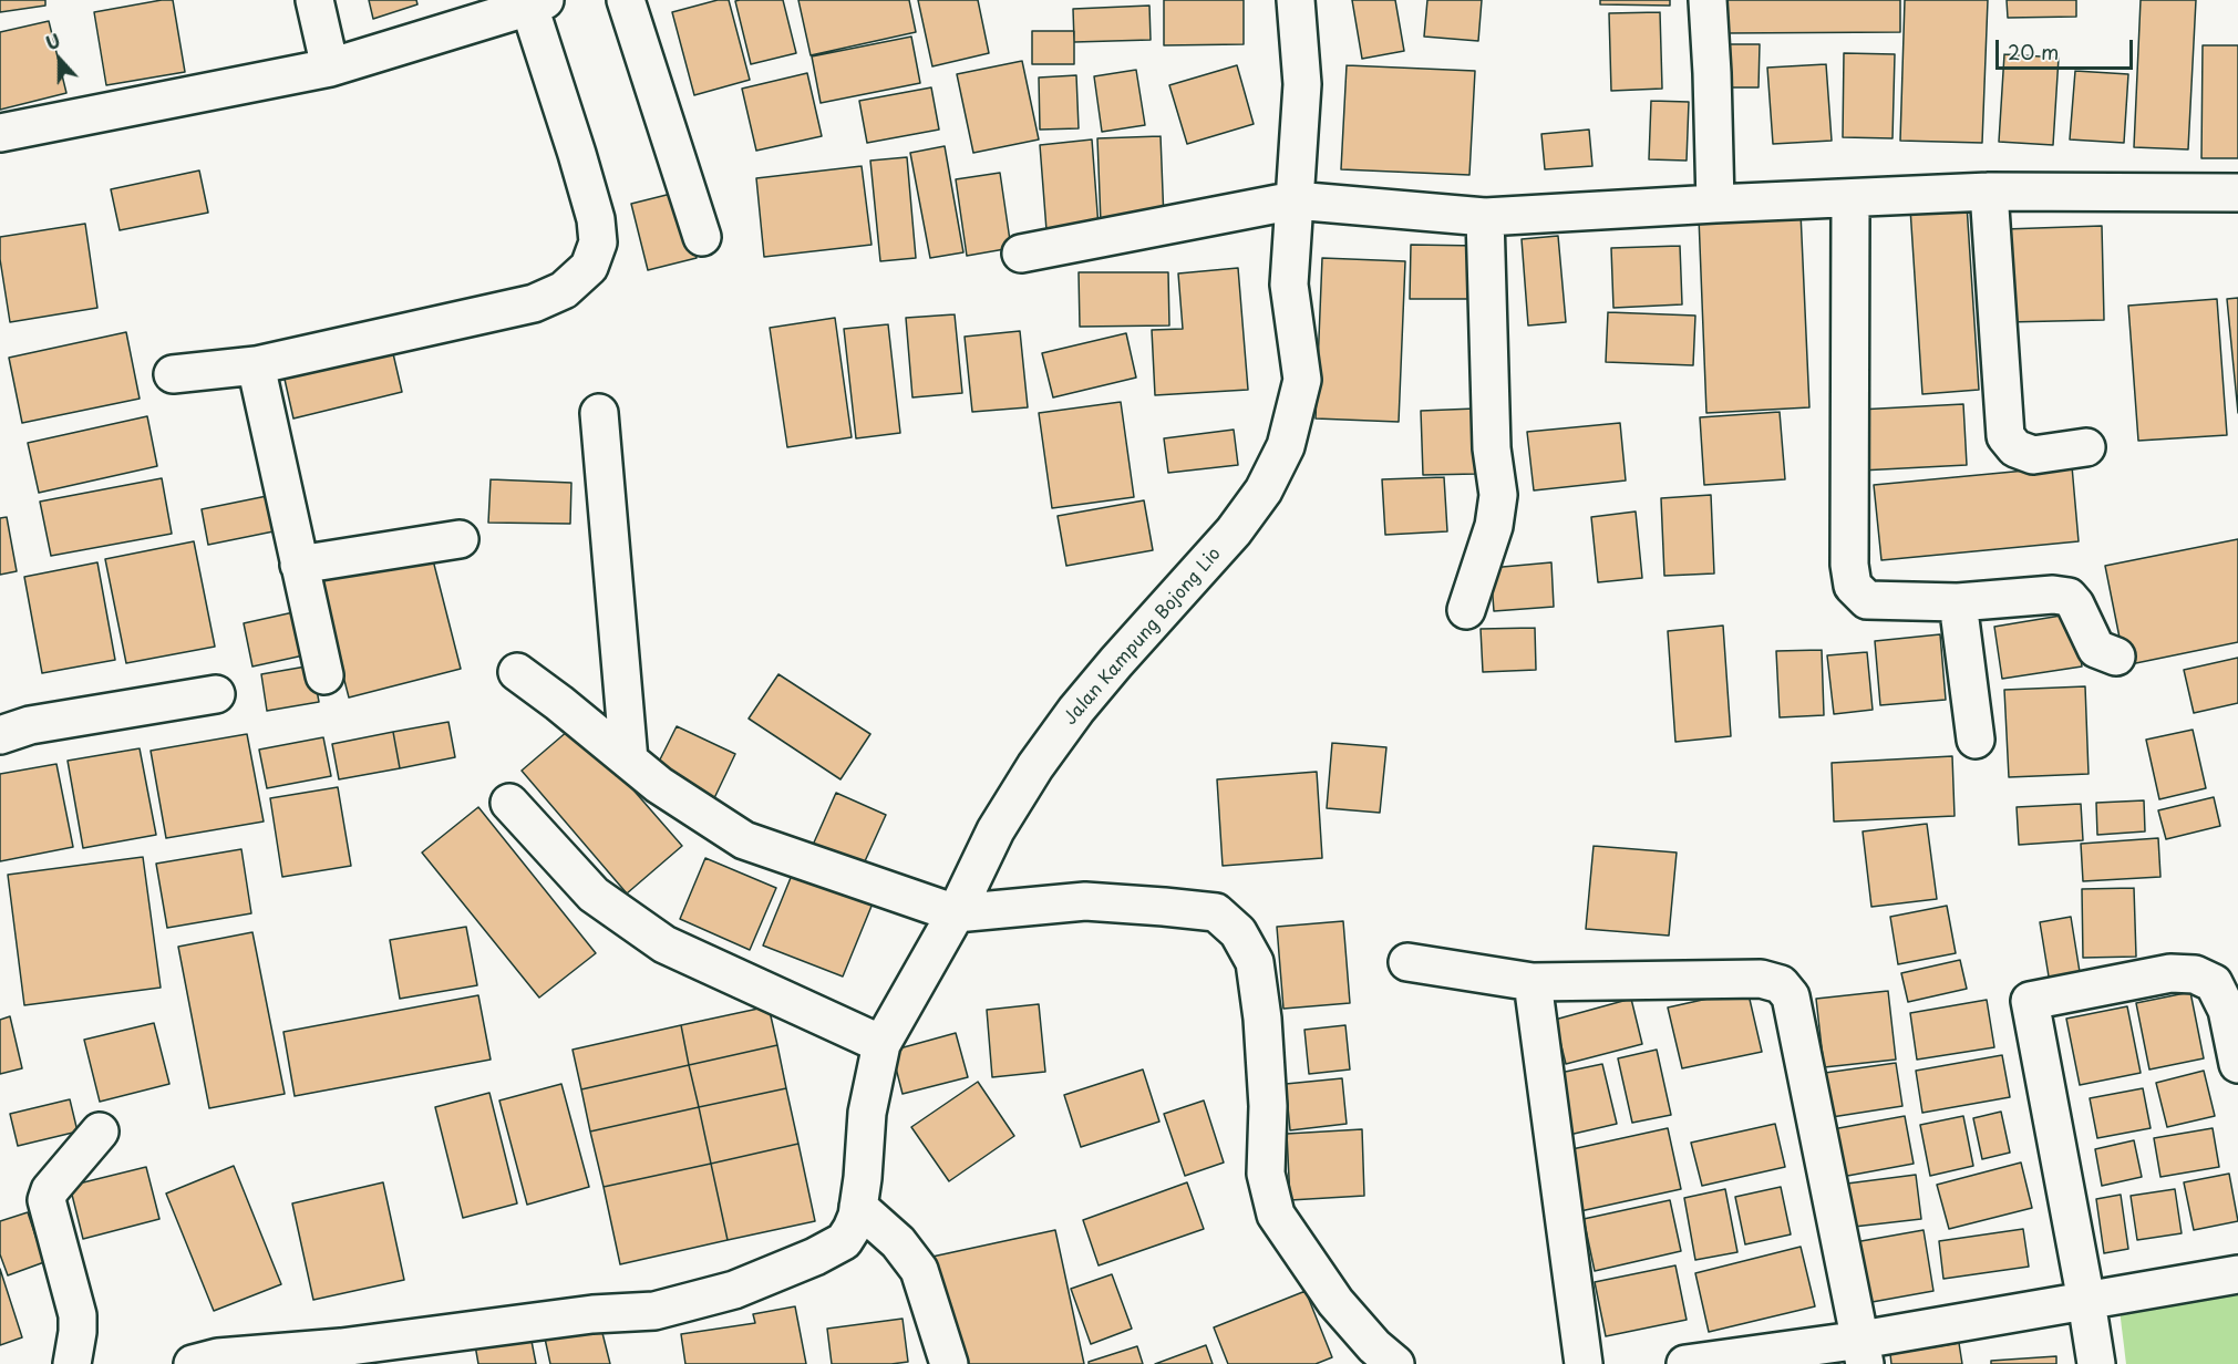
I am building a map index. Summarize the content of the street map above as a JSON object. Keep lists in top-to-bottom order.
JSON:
{
  "streets": {
    "street": ["Jalan Kampung Bojong Lio"]
  },
  "scale_bar": "20 m",
  "north": "top"
}
